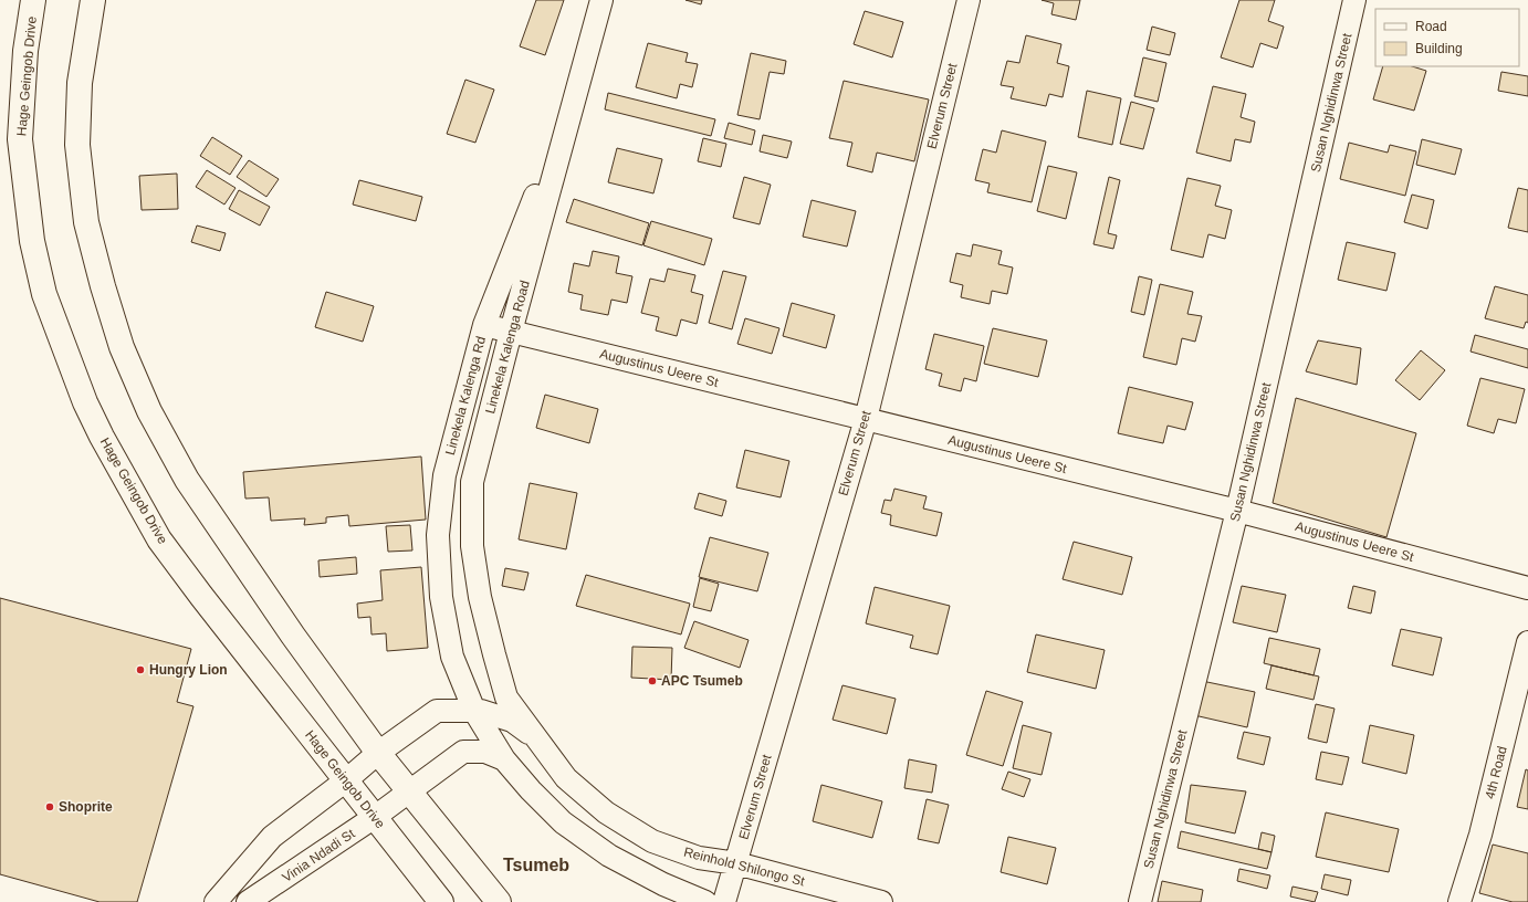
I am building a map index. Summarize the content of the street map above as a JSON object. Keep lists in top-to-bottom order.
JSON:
{
  "streets": {
    "highway": ["Hage Geingob Drive"],
    "street": [
      "Susan Nghidinwa Street",
      "Elverum Street",
      "Linekela Kalenga Road",
      "Augustinus Ueere St",
      "Linekela Kalenga Rd",
      "4th Road",
      "Vinia Ndadi St",
      "Reinhold Shilongo St"
    ]
  },
  "crossings": [
    ["Hage Geingob Drive", "Vinia Ndadi St"],
    ["Susan Nghidinwa Street", "Augustinus Ueere St"],
    ["Elverum Street", "Augustinus Ueere St"],
    ["Elverum Street", "Reinhold Shilongo St"],
    ["Linekela Kalenga Road", "Augustinus Ueere St"],
    ["Linekela Kalenga Road", "Linekela Kalenga Rd"],
    ["Linekela Kalenga Road", "Reinhold Shilongo St"],
    ["Augustinus Ueere St", "Linekela Kalenga Rd"],
    ["Linekela Kalenga Rd", "Reinhold Shilongo St"]
  ],
  "districts": ["Tsumeb"],
  "places": ["Hungry Lion", "APC Tsumeb", "Shoprite"],
  "legend": ["Road", "Building"]
}
